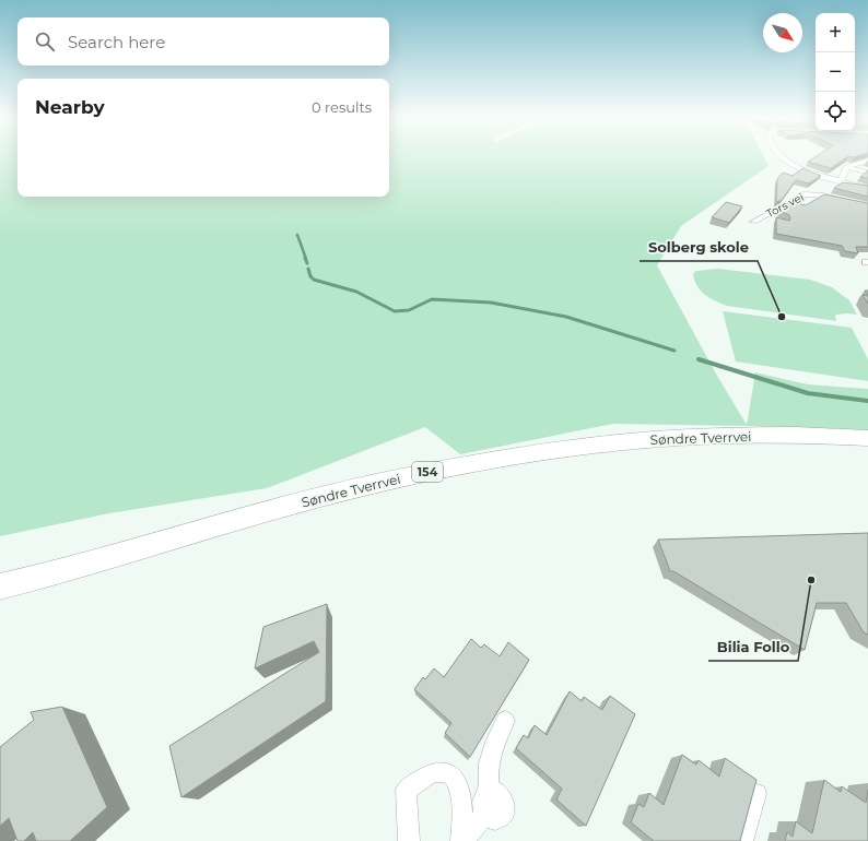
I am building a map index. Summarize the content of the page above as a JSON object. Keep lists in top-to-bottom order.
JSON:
{
  "streets": {
    "main road": ["Søndre Tverrvei", "154"],
    "street": ["Tors vei"]
  },
  "places": ["Solberg skole", "Bilia Follo"],
  "north": "bottom right",
  "page": {
    "map_buttons": ["+", "−"],
    "search": "Search here",
    "heading": ["Nearby", "0 results"]
  }
}
